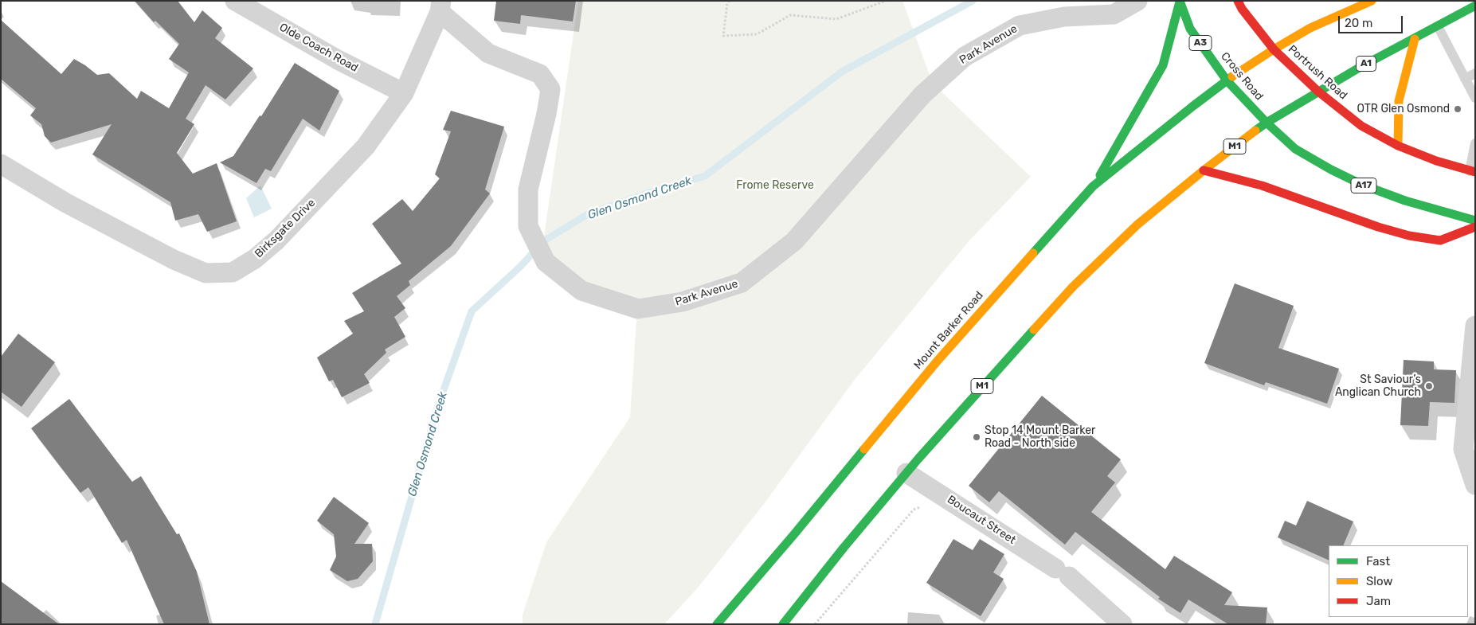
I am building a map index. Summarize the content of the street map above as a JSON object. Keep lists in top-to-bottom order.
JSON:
{
  "streets": {
    "highway": [
      "A3",
      "A1",
      "Portrush Road",
      "Cross Road",
      "M1",
      "A17",
      "Mount Barker Road"
    ],
    "street": [
      "Park Avenue",
      "Olde Coach Road",
      "Birksgate Drive",
      "Boucaut Street"
    ]
  },
  "crossings": [
    ["Park Avenue", "Birksgate Drive"],
    ["Olde Coach Road", "Birksgate Drive"],
    ["A1", "Portrush Road"],
    ["A1", "Cross Road"],
    ["A1", "M1"],
    ["A1", "A17"],
    ["Portrush Road", "Mount Barker Road"],
    ["Cross Road", "M1"],
    ["Cross Road", "A17"],
    ["Cross Road", "Mount Barker Road"],
    ["M1", "A17"],
    ["M1", "Boucaut Street"]
  ],
  "water": ["Glen Osmond Creek"],
  "parks": ["Frome Reserve"],
  "places": ["OTR Glen Osmond", "St Saviour’s Anglican Church", "Stop 14 Mount Barker Road - North side"],
  "legend": ["Fast", "Slow", "Jam"],
  "scale_bar": "20 m"
}
